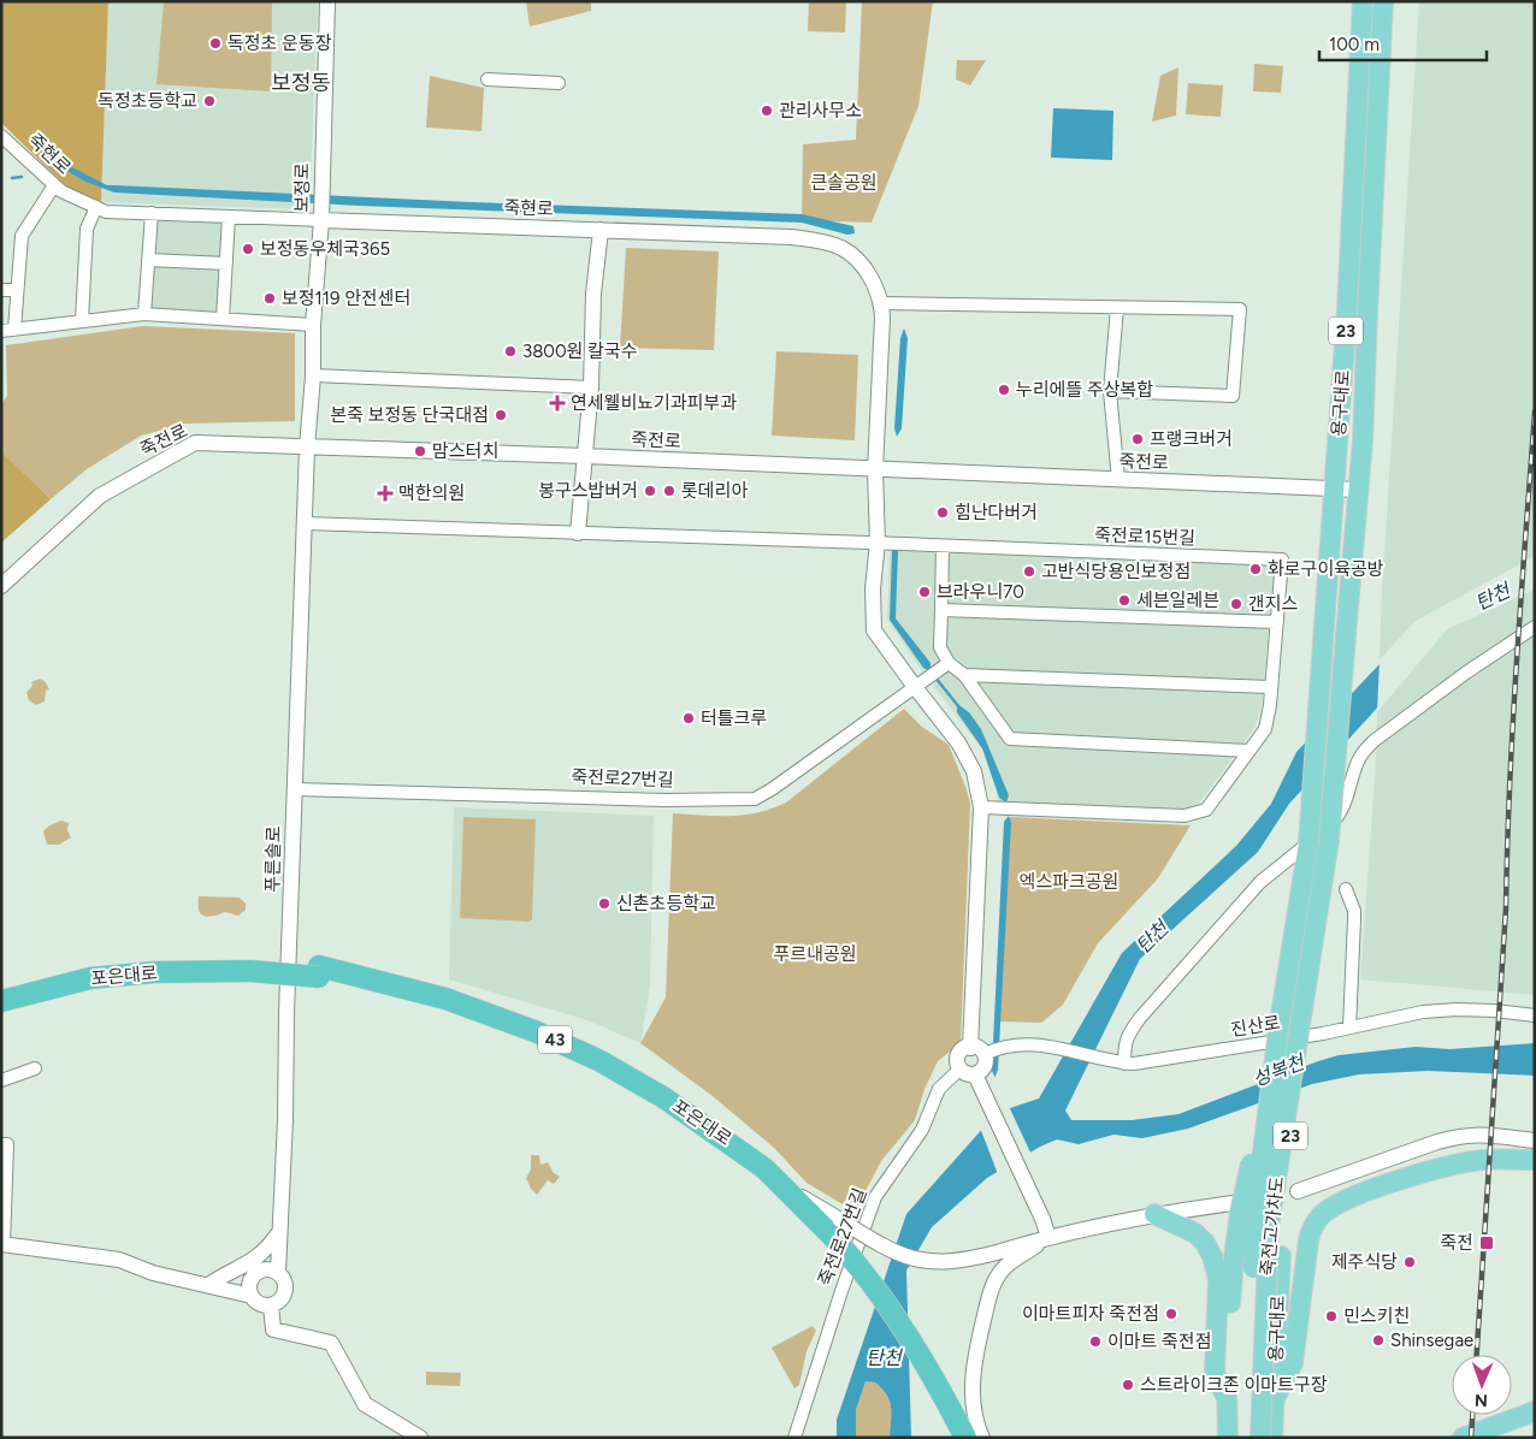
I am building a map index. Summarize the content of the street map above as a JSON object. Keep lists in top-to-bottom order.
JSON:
{
  "streets": {
    "highway": ["포은대로", "43"],
    "main road": ["23", "용구대로", "죽전고가차도"],
    "street": [
      "죽현로",
      "보정로",
      "죽전로",
      "죽전로15번길",
      "죽전로27번길",
      "푸른솔로",
      "진산로"
    ]
  },
  "crossings": [
    ["죽현로", "보정로"],
    ["죽현로", "죽전로"],
    ["보정로", "죽전로"],
    ["보정로", "푸른솔로"],
    ["23", "용구대로"],
    ["23", "죽전고가차도"],
    ["용구대로", "죽전로"],
    ["용구대로", "죽전고가차도"],
    ["죽전로", "푸른솔로"],
    ["죽전로15번길", "푸른솔로"],
    ["죽전로27번길", "푸른솔로"],
    ["죽전로27번길", "진산로"],
    ["포은대로", "43"]
  ],
  "districts": ["보정동"],
  "water": ["탄천", "성복천"],
  "parks": ["큰솔공원", "엑스파크공원", "푸르내공원"],
  "places": {
    "other": [
      "독정초 운동장",
      "독정초등학교",
      "관리사무소",
      "보정동우체국365",
      "보정119 안전센터",
      "3800원 칼국수",
      "누리에뜰 주상복합",
      "본죽 보정동 단국대점",
      "프랭크버거",
      "맘스터치",
      "봉구스밥버거",
      "롯데리아",
      "힘난다버거",
      "화로구이육공방",
      "고반식당용인보정점",
      "브라우니70",
      "세븐일레븐",
      "갠지스",
      "터틀크루",
      "신촌초등학교",
      "제주식당",
      "이마트피자 죽전점",
      "민스키친",
      "Shinsegae",
      "이마트 죽전점",
      "스트라이크존 이마트구장"
    ],
    "health": ["연세웰비뇨기과피부과", "맥한의원"],
    "transit": ["죽전"]
  },
  "scale_bar": "100 m",
  "north": "bottom"
}
